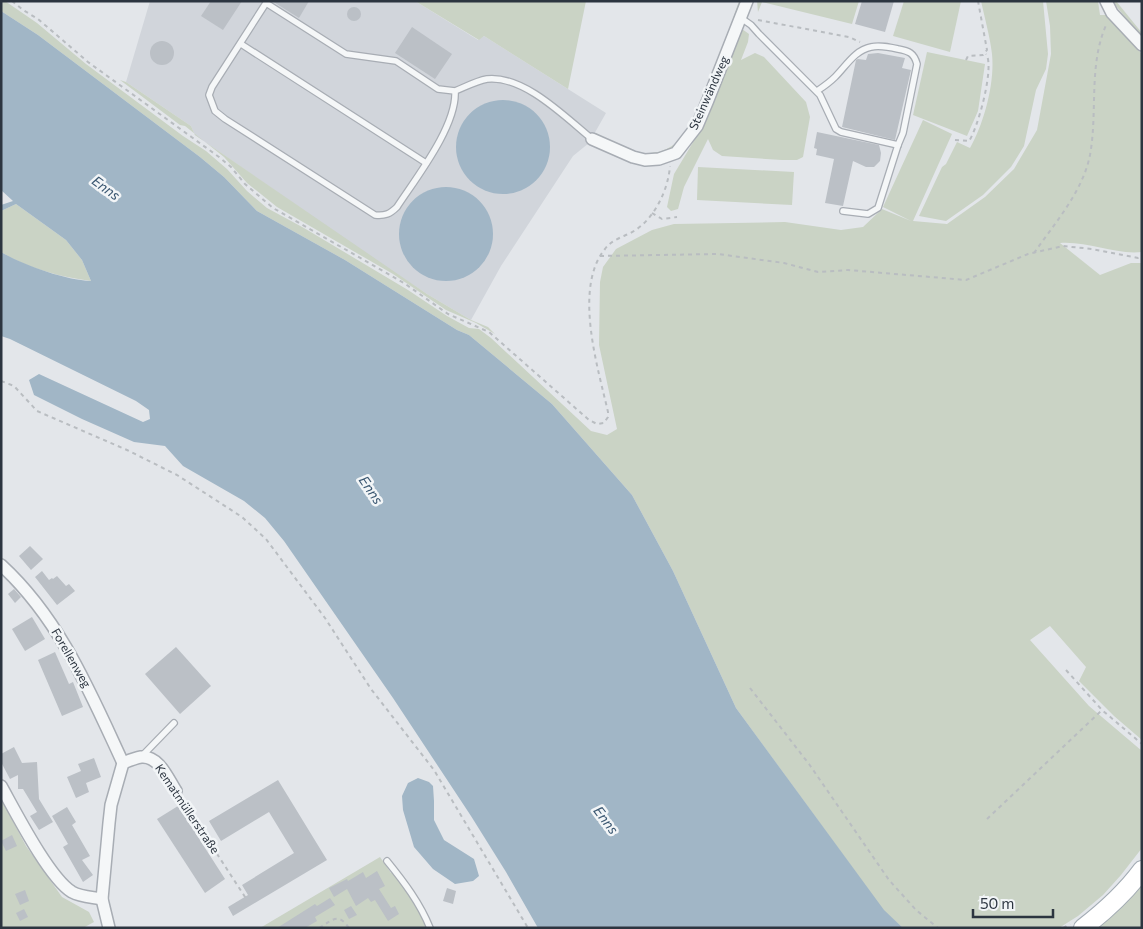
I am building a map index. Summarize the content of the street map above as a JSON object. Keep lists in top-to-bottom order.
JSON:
{
  "streets": {
    "street": ["Steinwändweg", "Forellenweg", "Kematmüllerstraße"]
  },
  "crossings": [
    ["Forellenweg", "Kematmüllerstraße"]
  ],
  "water": ["Enns"],
  "scale_bar": "50 m"
}
